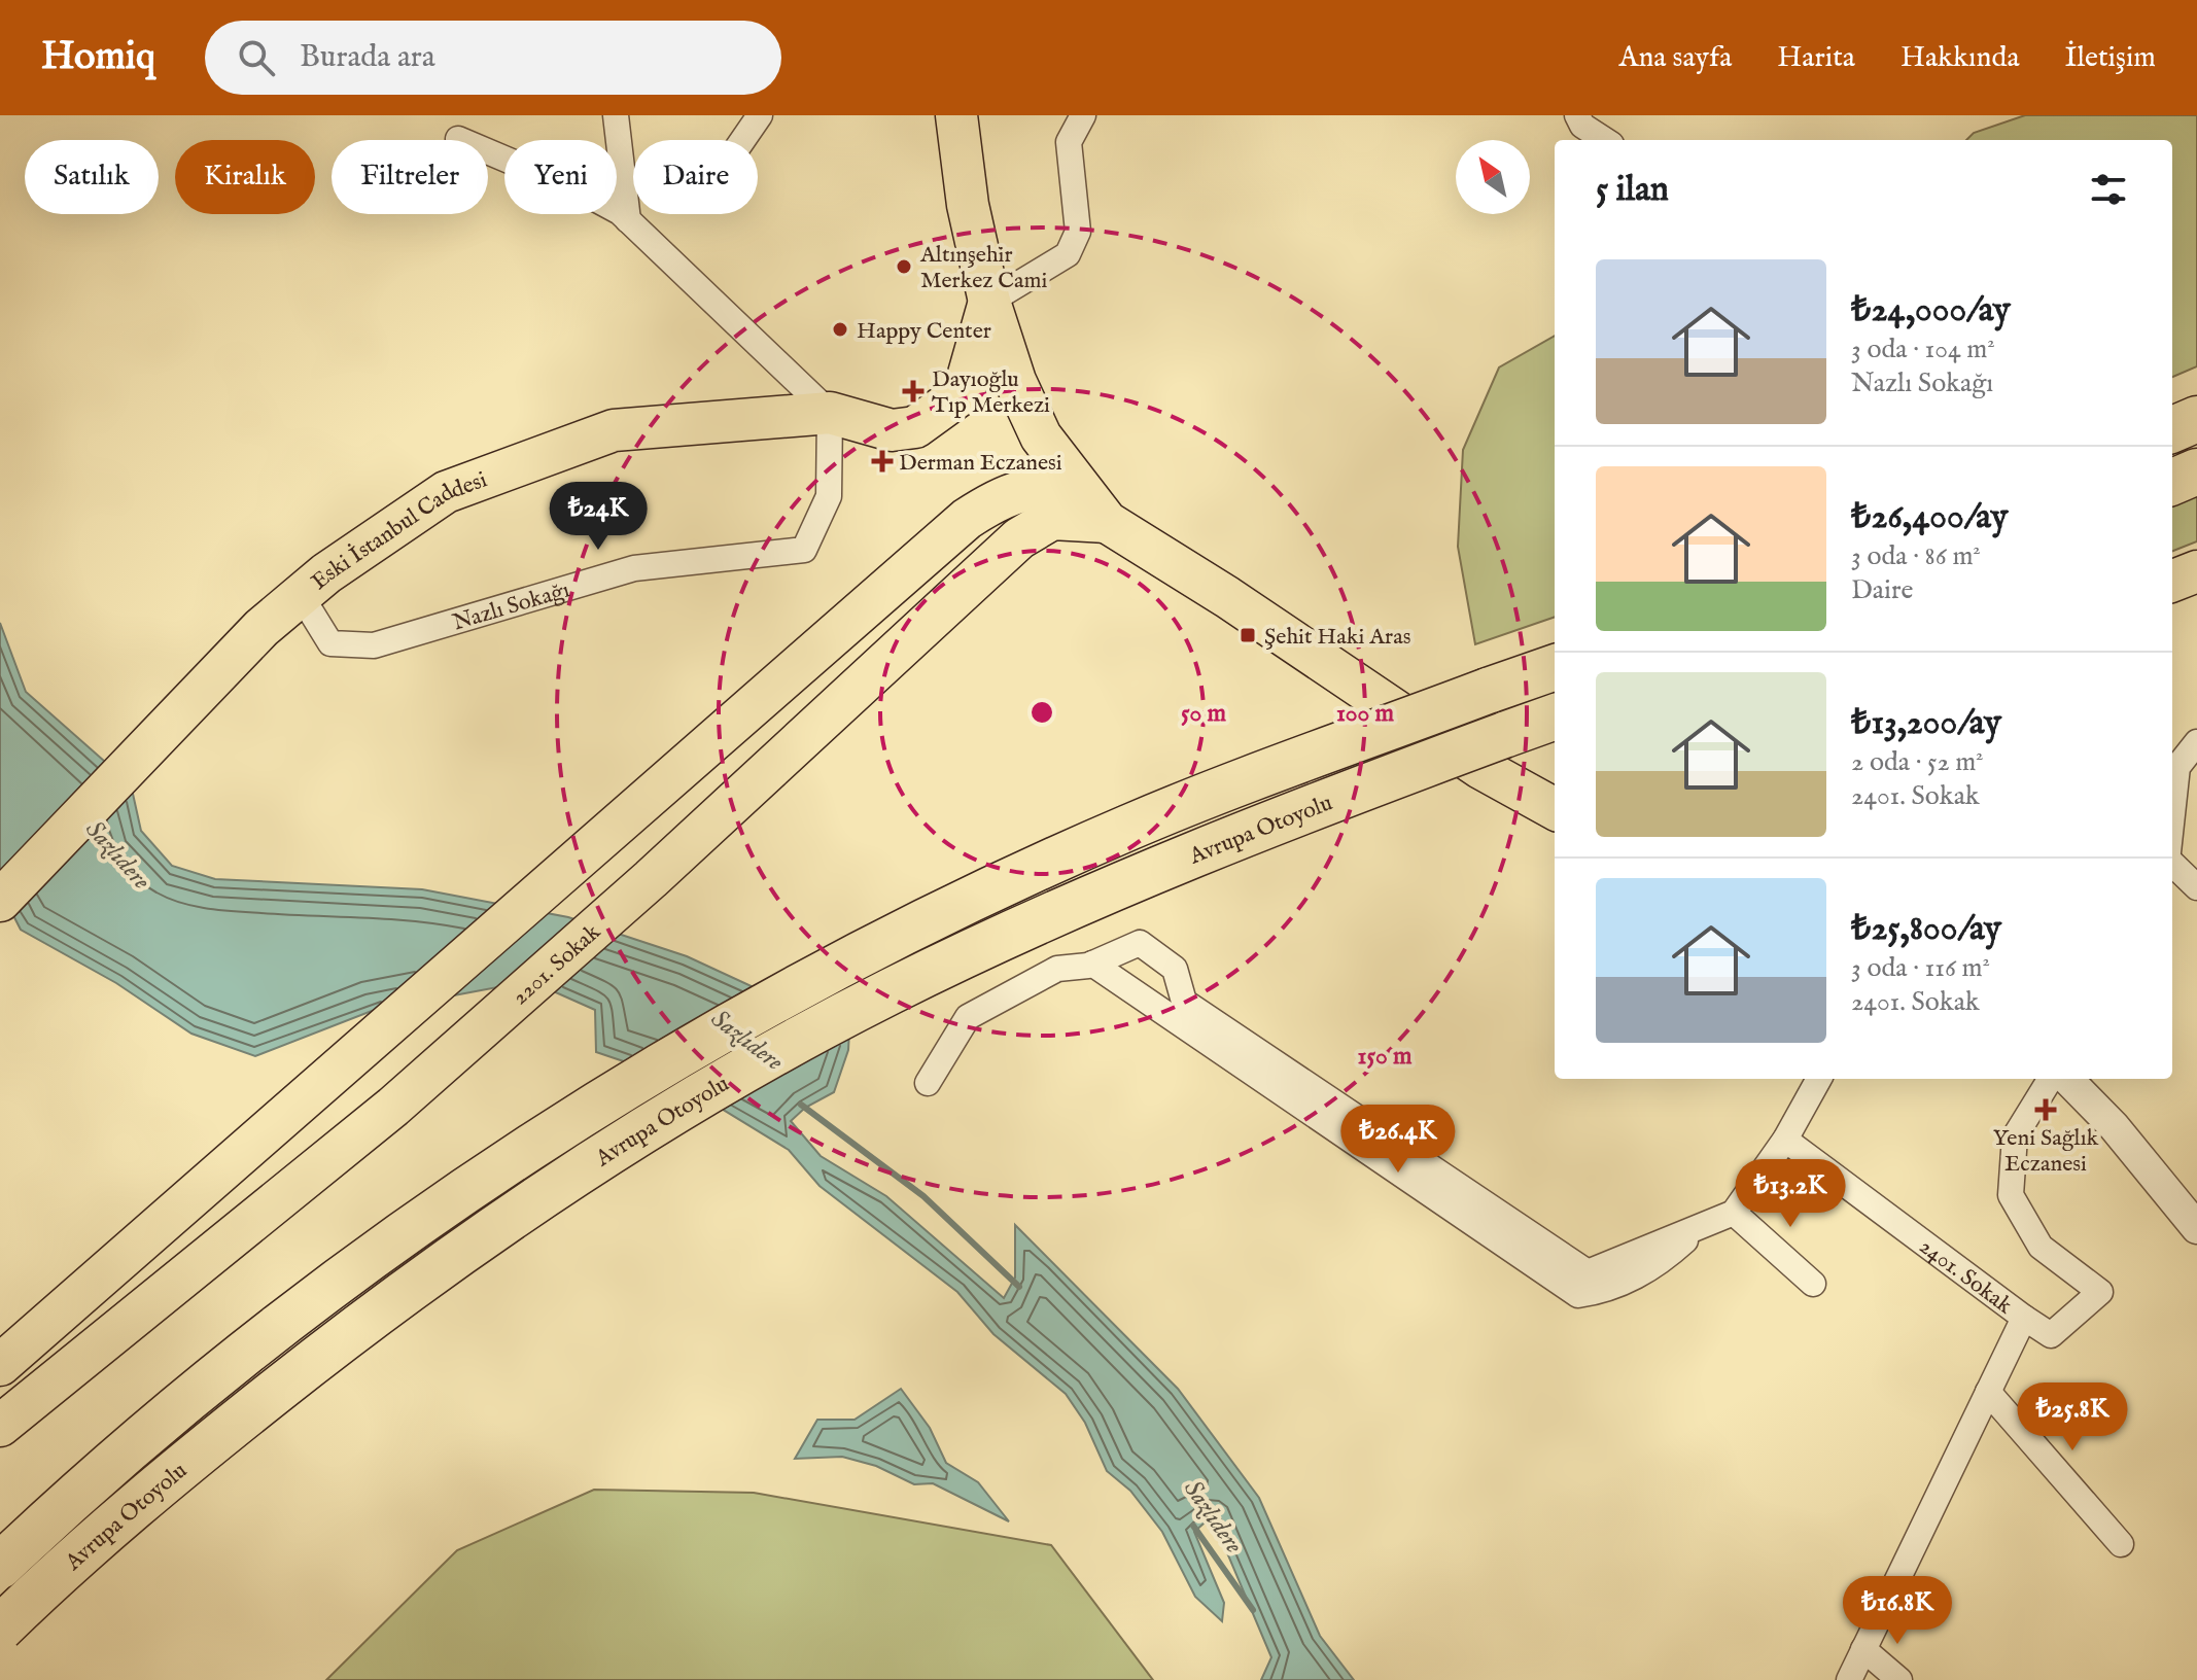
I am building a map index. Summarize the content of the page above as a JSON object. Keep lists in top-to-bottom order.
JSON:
{
  "streets": {
    "highway": ["Avrupa Otoyolu"],
    "main road": ["Eski İstanbul Caddesi", "2201. Sokak"],
    "street": ["Nazlı Sokağı", "2401. Sokak"]
  },
  "crossings": [
    ["Eski İstanbul Caddesi", "Nazlı Sokağı"]
  ],
  "water": ["Sazlıdere"],
  "places": {
    "other": ["Altınşehir Merkez Cami", "Happy Center"],
    "health": ["Dayıoğlu Tıp Merkezi", "Derman Eczanesi", "Yeni Sağlık Eczanesi"],
    "transit": ["Şehit Haki Aras"]
  },
  "north": "top left",
  "page": {
    "header": "Homiq",
    "search": "Burada ara",
    "nav": [
      "Ana sayfa",
      "Harita",
      "Hakkında",
      "İletişim"
    ],
    "chip": [
      "Satılık",
      "Kiralık",
      "Filtreler",
      "Yeni",
      "Daire"
    ],
    "heading": "5 ilan",
    "list": [
      {
        "name": "₺24,000/ay",
        "note": "3 oda · 104 m² · Nazlı Sokağı"
      },
      {
        "name": "₺26,400/ay",
        "note": "3 oda · 86 m² · Daire"
      },
      {
        "name": "₺13,200/ay",
        "note": "2 oda · 52 m² · 2401. Sokak"
      },
      {
        "name": "₺25,800/ay",
        "note": "3 oda · 116 m² · 2401. Sokak"
      }
    ],
    "price": [
      "₺24K",
      "₺26.4K",
      "₺13.2K",
      "₺25.8K",
      "₺16.8K"
    ]
  },
  "rings": ["50 m", "100 m", "150 m"]
}
